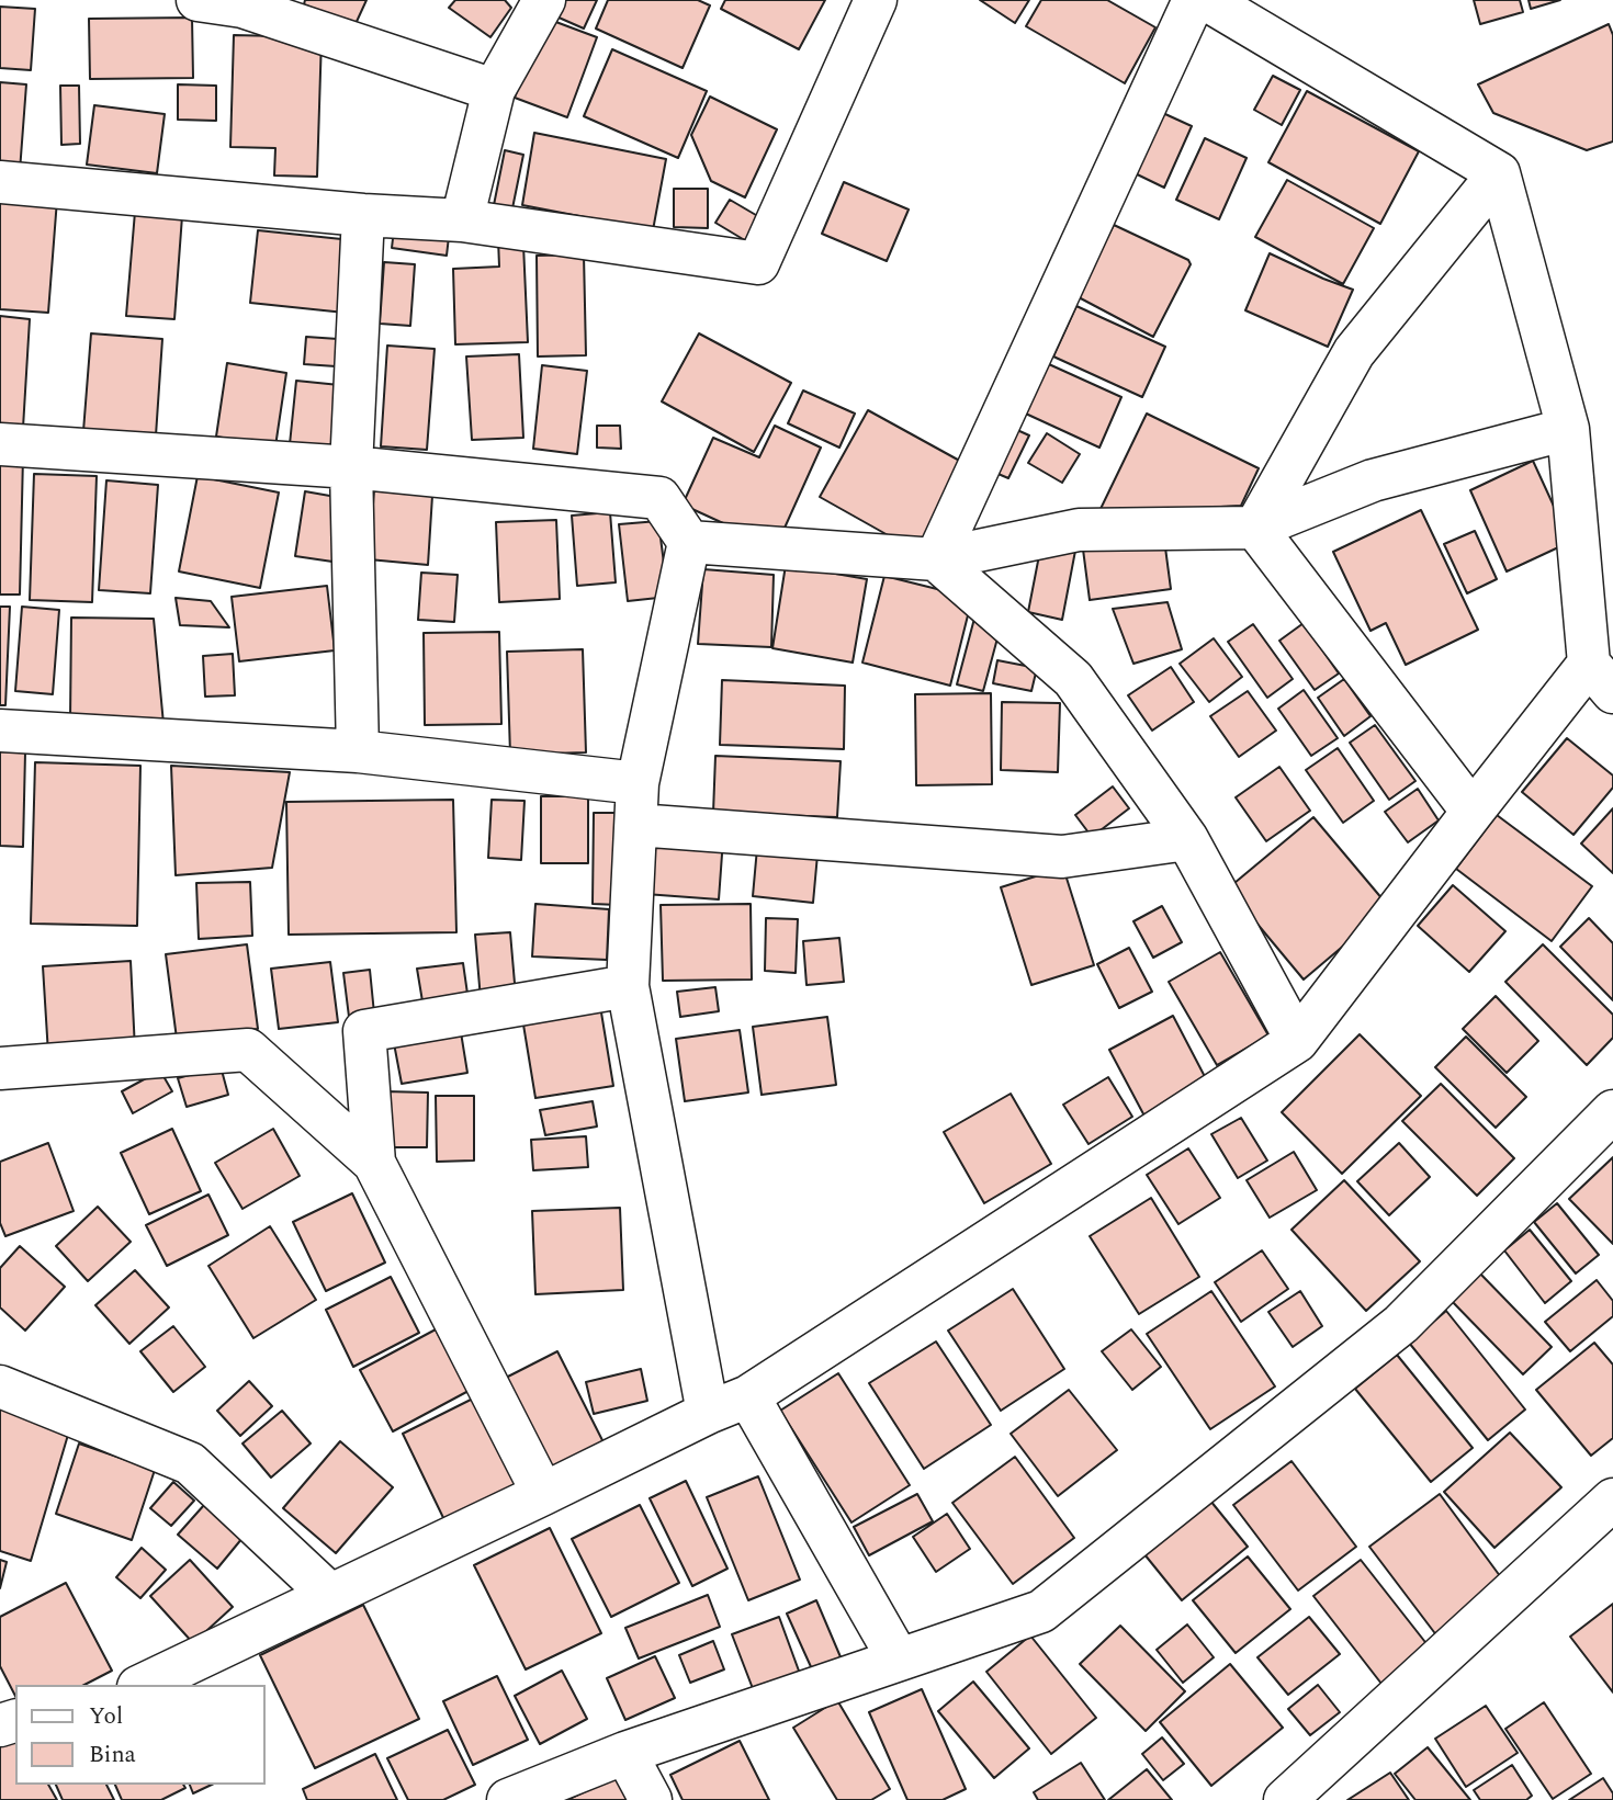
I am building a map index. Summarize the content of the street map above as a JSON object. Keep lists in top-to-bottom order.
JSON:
{
  "legend": ["Yol", "Bina"]
}
